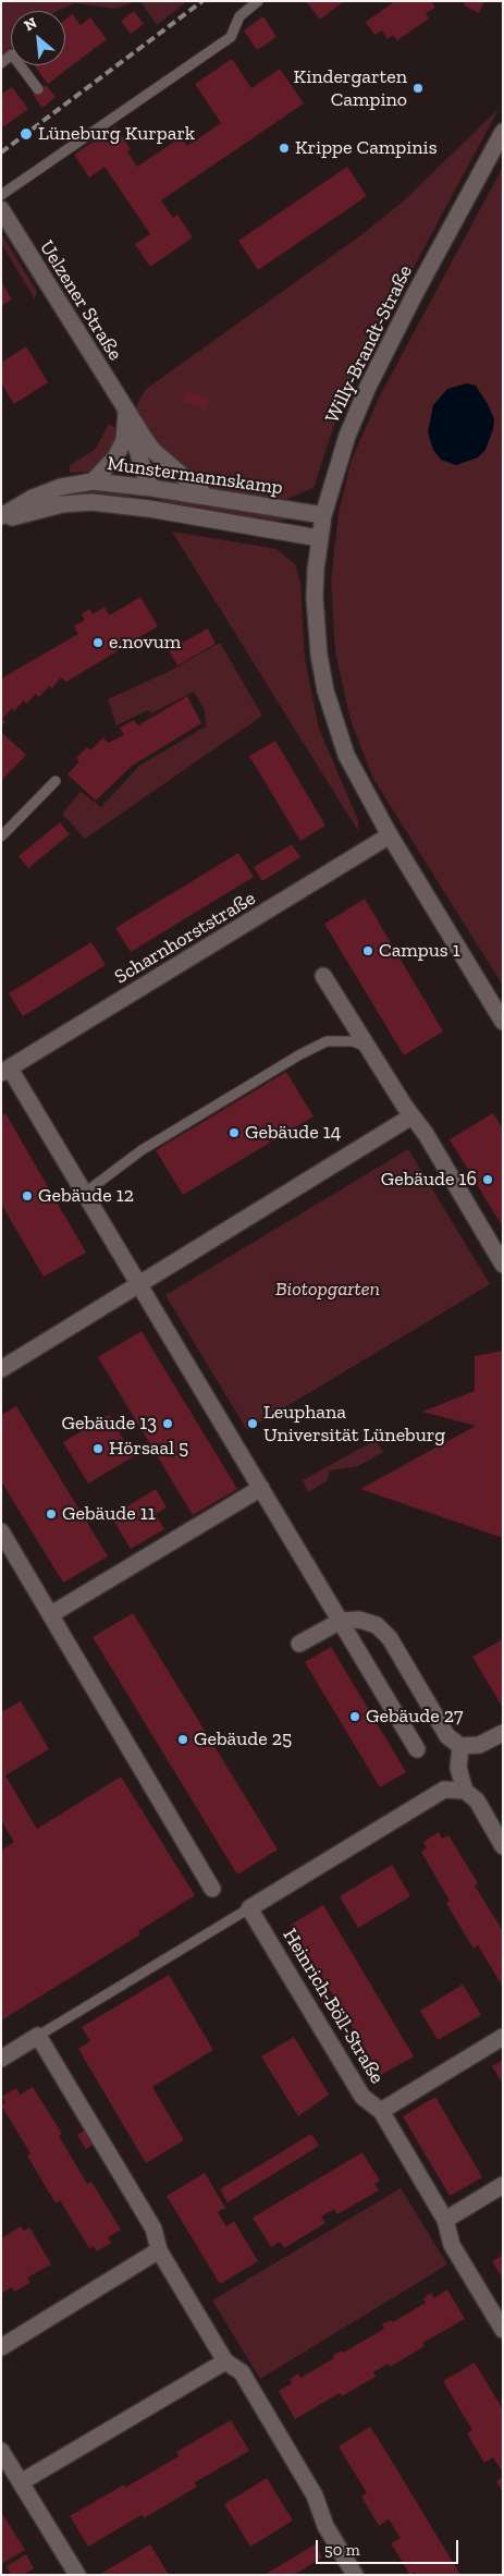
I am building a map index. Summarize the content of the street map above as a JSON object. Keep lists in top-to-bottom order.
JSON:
{
  "streets": {
    "street": [
      "Uelzener Straße",
      "Willy-Brandt-Straße",
      "Munstermannskamp",
      "Scharnhorststraße",
      "Heinrich-Böll-Straße"
    ]
  },
  "crossings": [
    ["Uelzener Straße", "Munstermannskamp"],
    ["Willy-Brandt-Straße", "Munstermannskamp"],
    ["Willy-Brandt-Straße", "Scharnhorststraße"]
  ],
  "parks": ["Biotopgarten"],
  "places": [
    "Kindergarten Campino",
    "Lüneburg Kurpark",
    "Krippe Campinis",
    "e.novum",
    "Campus 1",
    "Gebäude 14",
    "Gebäude 16",
    "Gebäude 12",
    "Gebäude 13",
    "Leuphana Universität Lüneburg",
    "Hörsaal 5",
    "Gebäude 11",
    "Gebäude 27",
    "Gebäude 25"
  ],
  "scale_bar": "50 m",
  "north": "top left"
}
